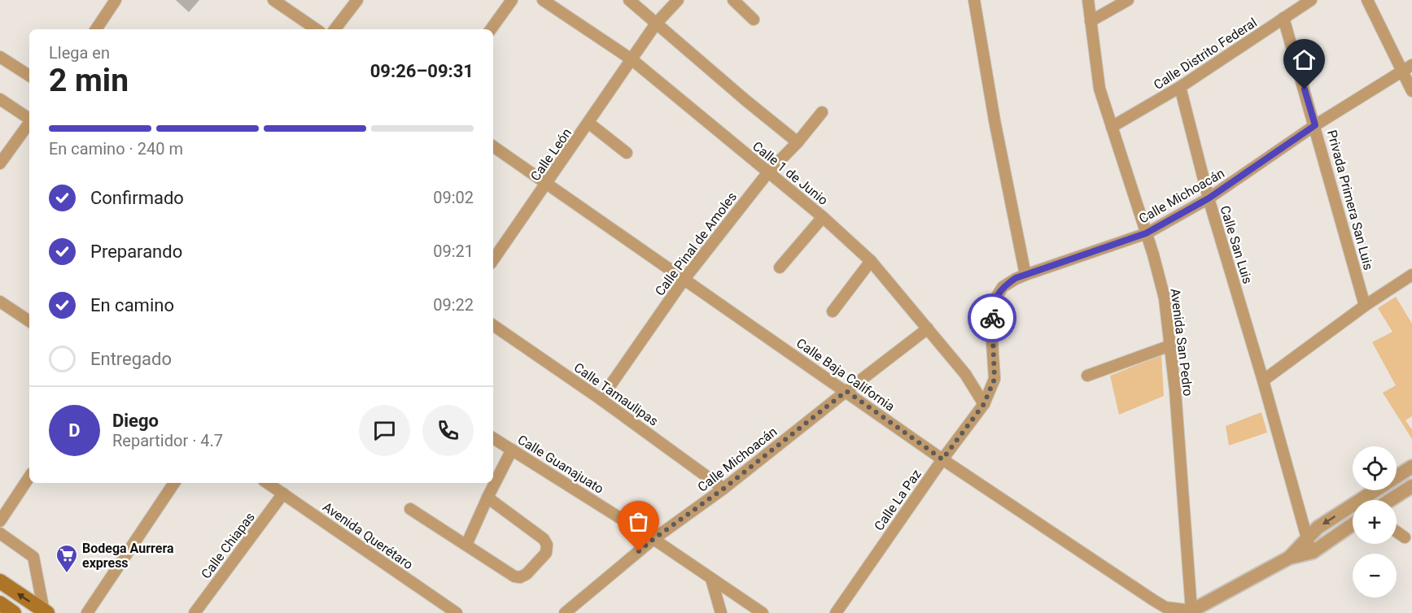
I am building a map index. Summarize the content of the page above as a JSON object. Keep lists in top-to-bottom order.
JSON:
{
  "streets": {
    "street": [
      "Calle Distrito Federal",
      "Calle León",
      "Calle 1 de Junio",
      "Calle Michoacán",
      "Privada Primera San Luis",
      "Calle Pinal de Amoles",
      "Calle San Luis",
      "Avenida San Pedro",
      "Calle Baja California",
      "Calle Tamaulipas",
      "Calle Guanajuato",
      "Calle La Paz",
      "Avenida Querétaro",
      "Calle Chiapas"
    ]
  },
  "crossings": [
    ["Calle Distrito Federal", "Privada Primera San Luis"],
    ["Calle Distrito Federal", "Calle San Luis"],
    ["Calle Distrito Federal", "Avenida San Pedro"],
    ["Calle León", "Calle 1 de Junio"],
    ["Calle León", "Calle Baja California"],
    ["Calle 1 de Junio", "Calle Michoacán"],
    ["Calle 1 de Junio", "Calle Pinal de Amoles"],
    ["Calle 1 de Junio", "Calle La Paz"],
    ["Calle Michoacán", "Privada Primera San Luis"],
    ["Calle Michoacán", "Calle San Luis"],
    ["Calle Michoacán", "Avenida San Pedro"],
    ["Calle Michoacán", "Calle Baja California"],
    ["Calle Michoacán", "Calle Tamaulipas"],
    ["Calle Michoacán", "Calle Guanajuato"],
    ["Calle Michoacán", "Calle La Paz"],
    ["Calle Pinal de Amoles", "Calle Baja California"],
    ["Calle Pinal de Amoles", "Calle Tamaulipas"],
    ["Avenida San Pedro", "Calle Baja California"],
    ["Calle Baja California", "Calle La Paz"],
    ["Avenida Querétaro", "Calle Chiapas"]
  ],
  "places": {
    "supermarket": ["Bodega Aurrera express"]
  },
  "page": {
    "heading": ["2 min", "Llega en", "09:26–09:31"],
    "panel": ["Diego", "Repartidor · 4.7"],
    "bar": "En camino · 240 m",
    "list": [
      ["Confirmado", "09:02"],
      ["Preparando", "09:21"],
      ["En camino", "09:22"],
      "Entregado"
    ],
    "round": "D",
    "map_buttons": ["+", "−"]
  }
}
